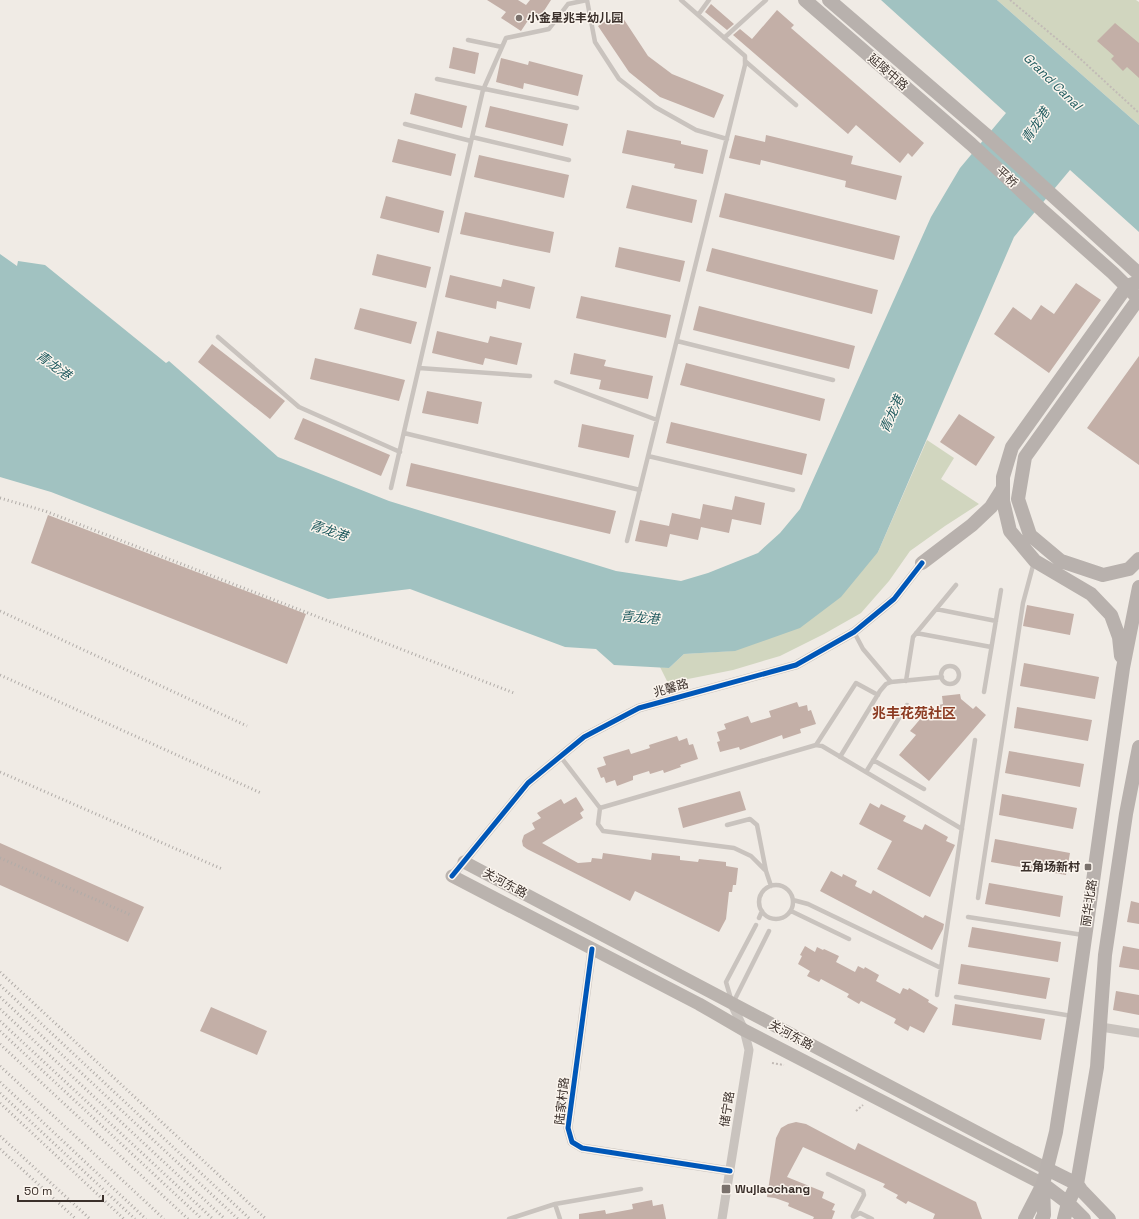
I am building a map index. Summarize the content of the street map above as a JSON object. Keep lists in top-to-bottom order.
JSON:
{
  "streets": {
    "main road": [
      "延陵中路",
      "平桥",
      "关河东路",
      "丽华北路"
    ],
    "street": ["兆馨路", "陆家村路", "储宁路"]
  },
  "crossings": [
    ["延陵中路", "平桥"],
    ["兆馨路", "关河东路"],
    ["关河东路", "丽华北路"],
    ["关河东路", "陆家村路"],
    ["关河东路", "储宁路"],
    ["陆家村路", "储宁路"]
  ],
  "districts": ["兆丰花苑社区"],
  "water": ["Grand Canal", "青龙港"],
  "places": {
    "other": ["小金星兆丰幼儿园"],
    "transit": ["五角场新村", "Wujiaochang"]
  },
  "scale_bar": "50 m"
}
